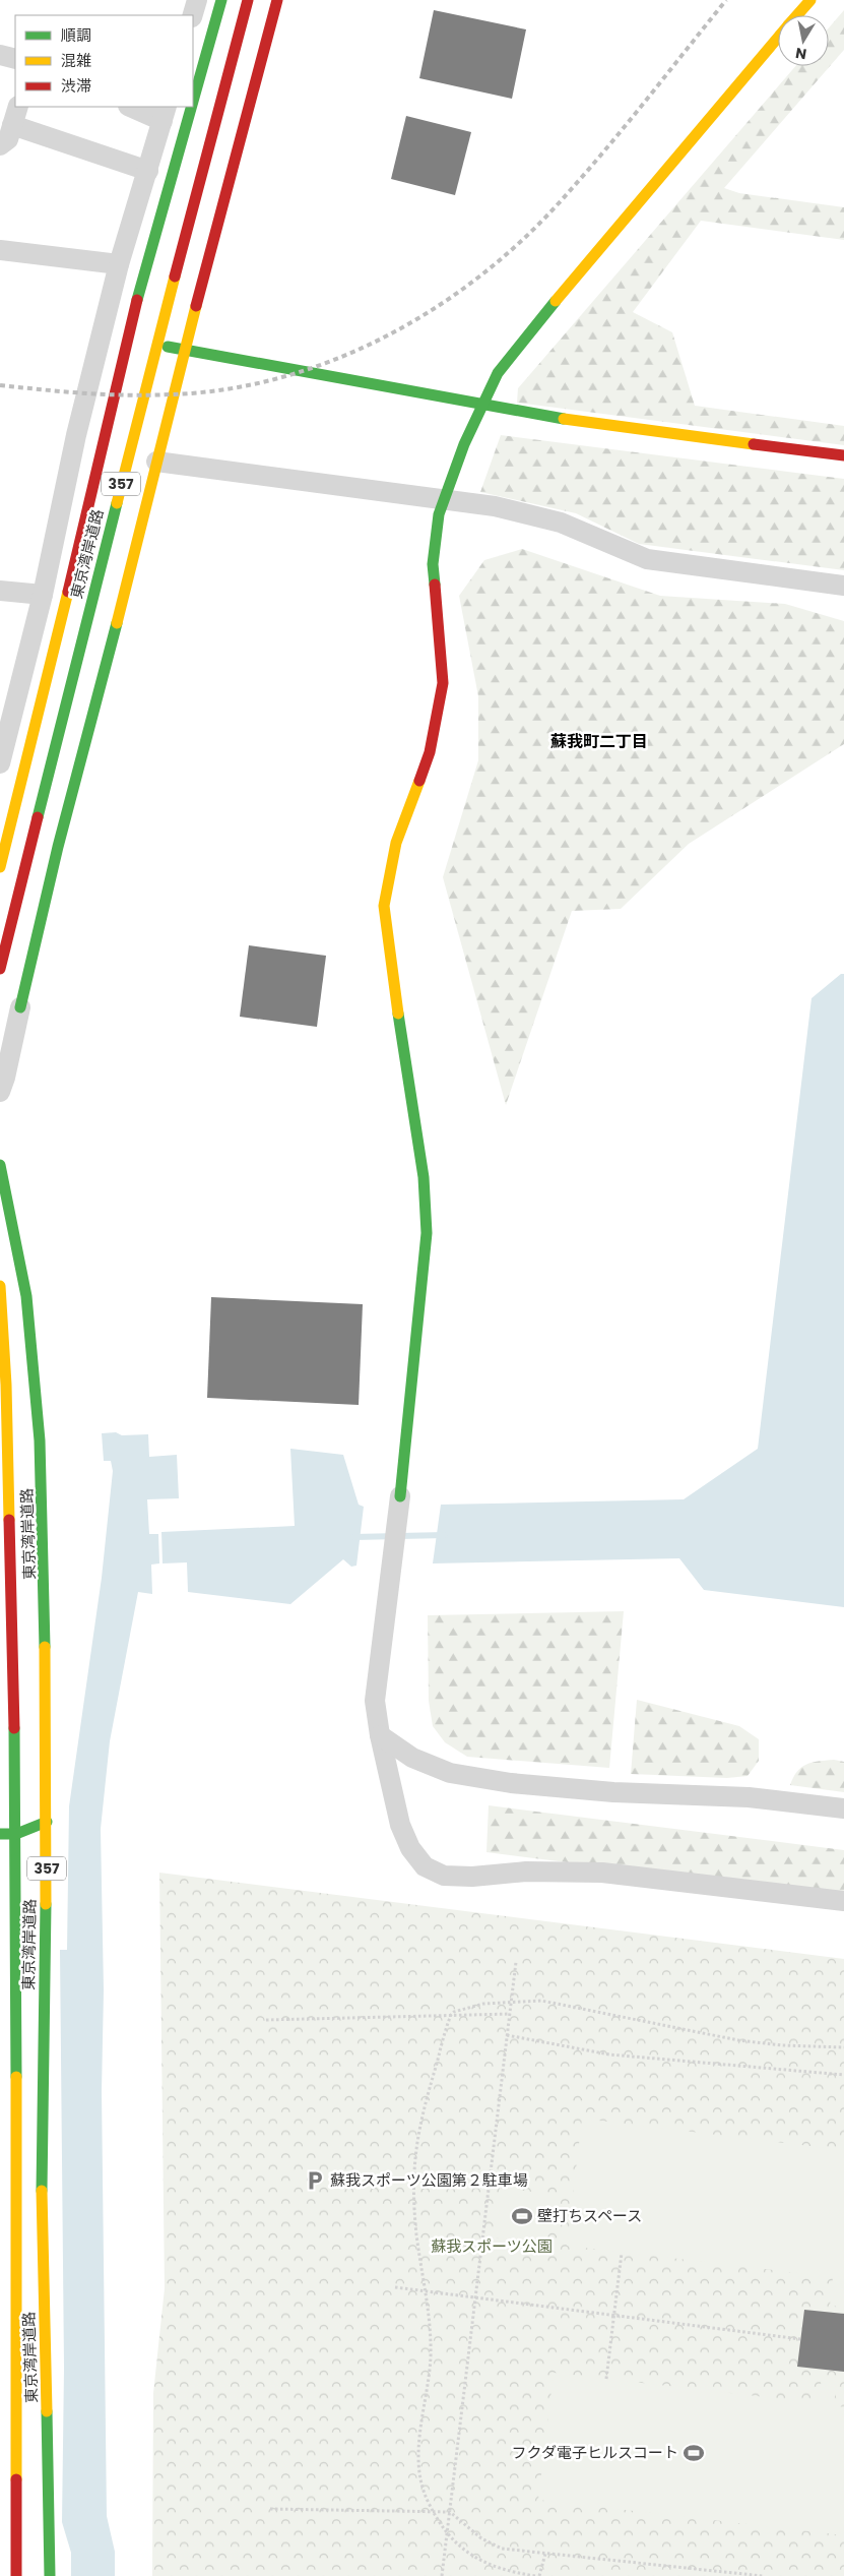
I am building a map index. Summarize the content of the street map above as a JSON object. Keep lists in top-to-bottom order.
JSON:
{
  "streets": {
    "main road": ["357", "東京湾岸道路"]
  },
  "districts": ["蘇我町二丁目"],
  "parks": ["蘇我スポーツ公園"],
  "places": {
    "parking": ["蘇我スポーツ公園第２駐車場"],
    "sports": ["壁打ちスペース", "フクダ電子ヒルスコート"]
  },
  "legend": ["順調", "混雑", "渋滞"],
  "north": "bottom"
}
